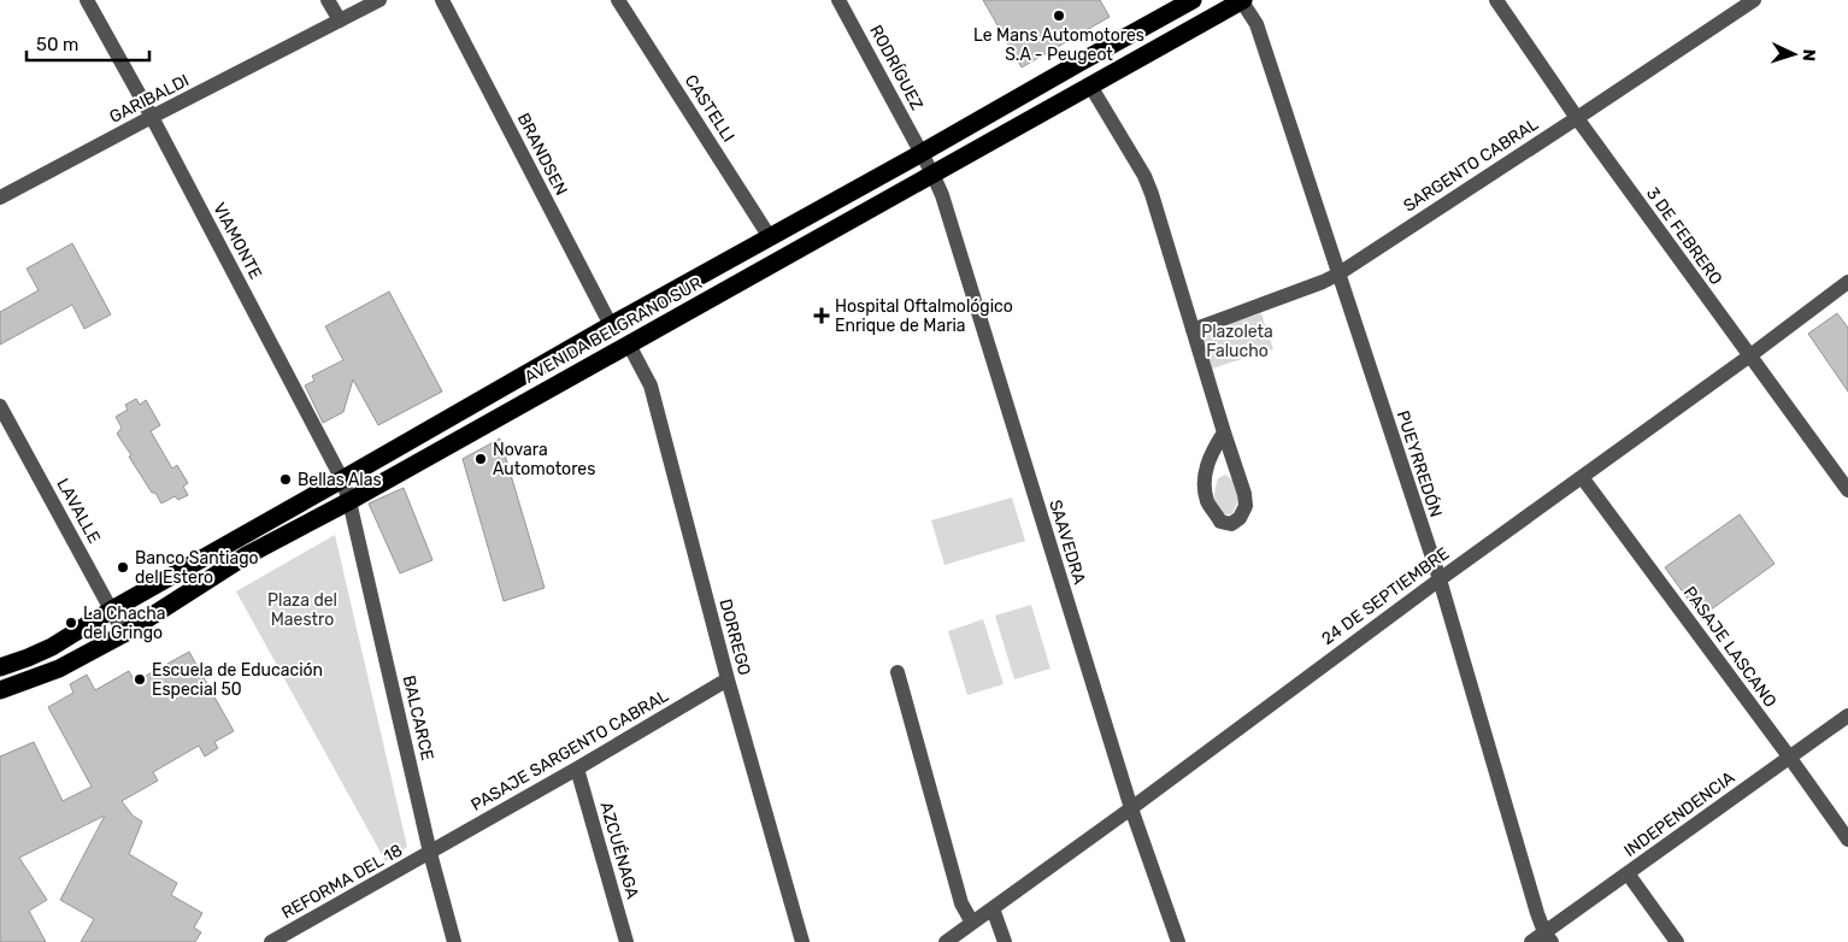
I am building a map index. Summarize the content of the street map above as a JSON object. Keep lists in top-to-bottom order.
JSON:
{
  "streets": {
    "highway": ["AVENIDA BELGRANO SUR"],
    "street": [
      "RODRÍGUEZ",
      "GARIBALDI",
      "CASTELLI",
      "BRANDSEN",
      "SARGENTO CABRAL",
      "3 DE FEBRERO",
      "VIAMONTE",
      "PUEYRREDÓN",
      "LAVALLE",
      "SAAVEDRA",
      "24 DE SEPTIEMBRE",
      "DORREGO",
      "PASAJE LASCANO",
      "BALCARCE",
      "PASAJE SARGENTO CABRAL",
      "INDEPENDENCIA",
      "AZCUÉNAGA",
      "REFORMA DEL 18"
    ]
  },
  "crossings": [
    ["RODRÍGUEZ", "AVENIDA BELGRANO SUR"],
    ["RODRÍGUEZ", "SAAVEDRA"],
    ["GARIBALDI", "VIAMONTE"],
    ["CASTELLI", "AVENIDA BELGRANO SUR"],
    ["BRANDSEN", "AVENIDA BELGRANO SUR"],
    ["SARGENTO CABRAL", "3 DE FEBRERO"],
    ["SARGENTO CABRAL", "PUEYRREDÓN"],
    ["3 DE FEBRERO", "24 DE SEPTIEMBRE"],
    ["VIAMONTE", "AVENIDA BELGRANO SUR"],
    ["VIAMONTE", "BALCARCE"],
    ["AVENIDA BELGRANO SUR", "PUEYRREDÓN"],
    ["AVENIDA BELGRANO SUR", "LAVALLE"],
    ["AVENIDA BELGRANO SUR", "SAAVEDRA"],
    ["AVENIDA BELGRANO SUR", "DORREGO"],
    ["AVENIDA BELGRANO SUR", "BALCARCE"],
    ["PUEYRREDÓN", "24 DE SEPTIEMBRE"],
    ["PUEYRREDÓN", "INDEPENDENCIA"],
    ["SAAVEDRA", "24 DE SEPTIEMBRE"],
    ["24 DE SEPTIEMBRE", "PASAJE LASCANO"],
    ["DORREGO", "PASAJE SARGENTO CABRAL"],
    ["PASAJE LASCANO", "INDEPENDENCIA"],
    ["BALCARCE", "PASAJE SARGENTO CABRAL"],
    ["BALCARCE", "REFORMA DEL 18"],
    ["PASAJE SARGENTO CABRAL", "AZCUÉNAGA"],
    ["PASAJE SARGENTO CABRAL", "REFORMA DEL 18"]
  ],
  "parks": ["Plazoleta Falucho", "Plaza del Maestro"],
  "places": {
    "other": [
      "Le Mans Automotores S.A - Peugeot",
      "Novara Automotores",
      "Bellas Alas",
      "Banco Santiago del Estero",
      "La Chacha del Gringo",
      "Escuela de Educación Especial 50"
    ],
    "health": ["Hospital Oftalmológico Enrique de Maria"]
  },
  "scale_bar": "50 m",
  "north": "right"
}
